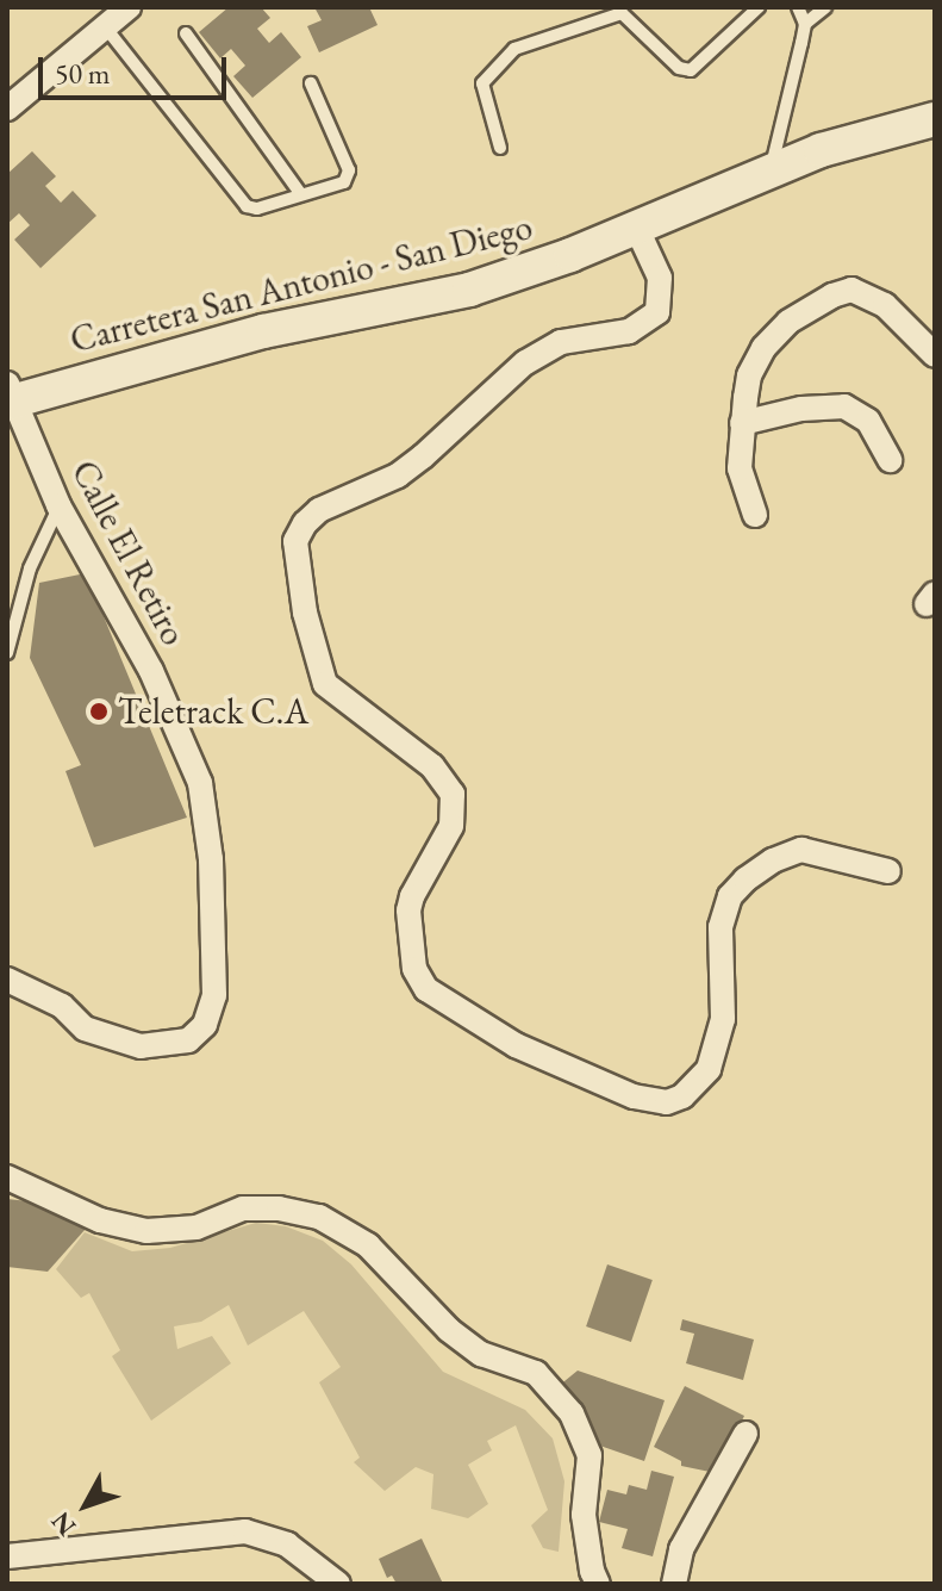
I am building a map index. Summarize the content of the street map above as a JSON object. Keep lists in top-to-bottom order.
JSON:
{
  "streets": {
    "street": ["Carretera San Antonio - San Diego", "Calle El Retiro"]
  },
  "crossings": [
    ["Carretera San Antonio - San Diego", "Calle El Retiro"]
  ],
  "places": ["Teletrack C.A"],
  "scale_bar": "50 m",
  "north": "bottom left"
}
